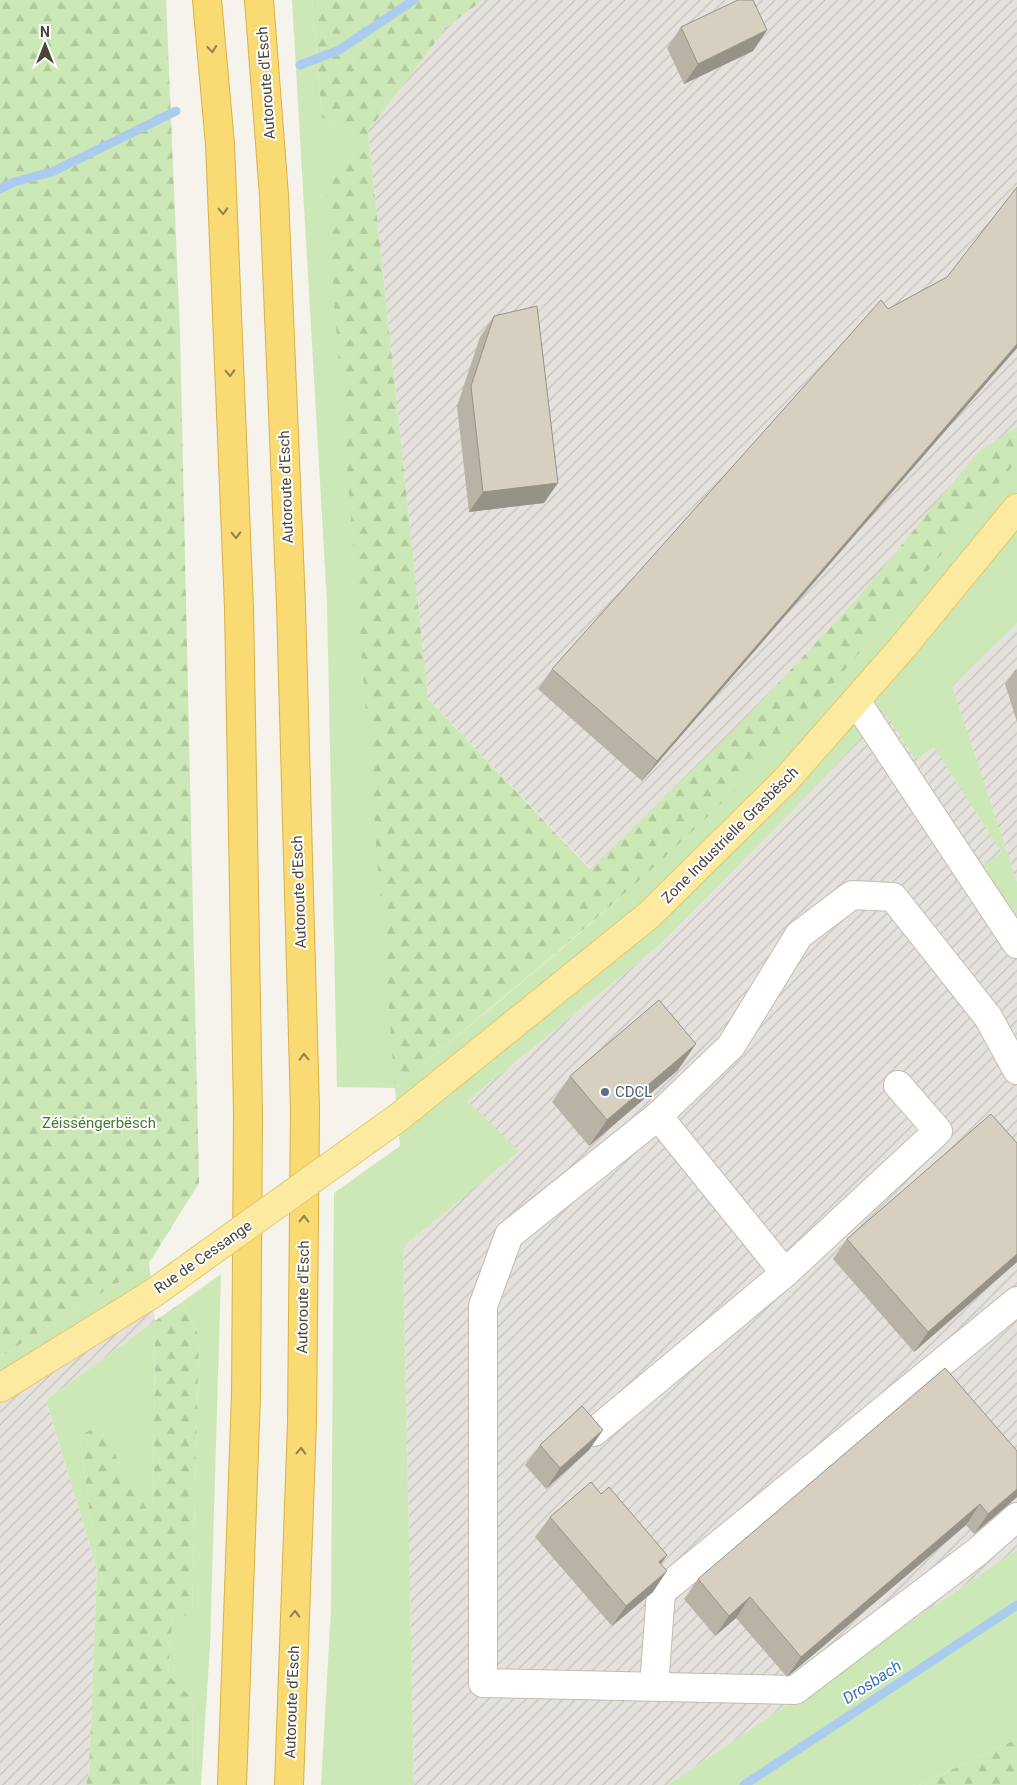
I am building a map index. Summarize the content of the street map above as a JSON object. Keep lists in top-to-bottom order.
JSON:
{
  "streets": {
    "highway": ["Autoroute d'Esch"],
    "main road": ["Zone Industrielle Grasbësch", "Rue de Cessange"]
  },
  "crossings": [
    ["Zone Industrielle Grasbësch", "Rue de Cessange"]
  ],
  "water": ["Drosbach"],
  "parks": ["Zéisséngerbësch"],
  "places": ["CDCL"],
  "north": "top"
}
